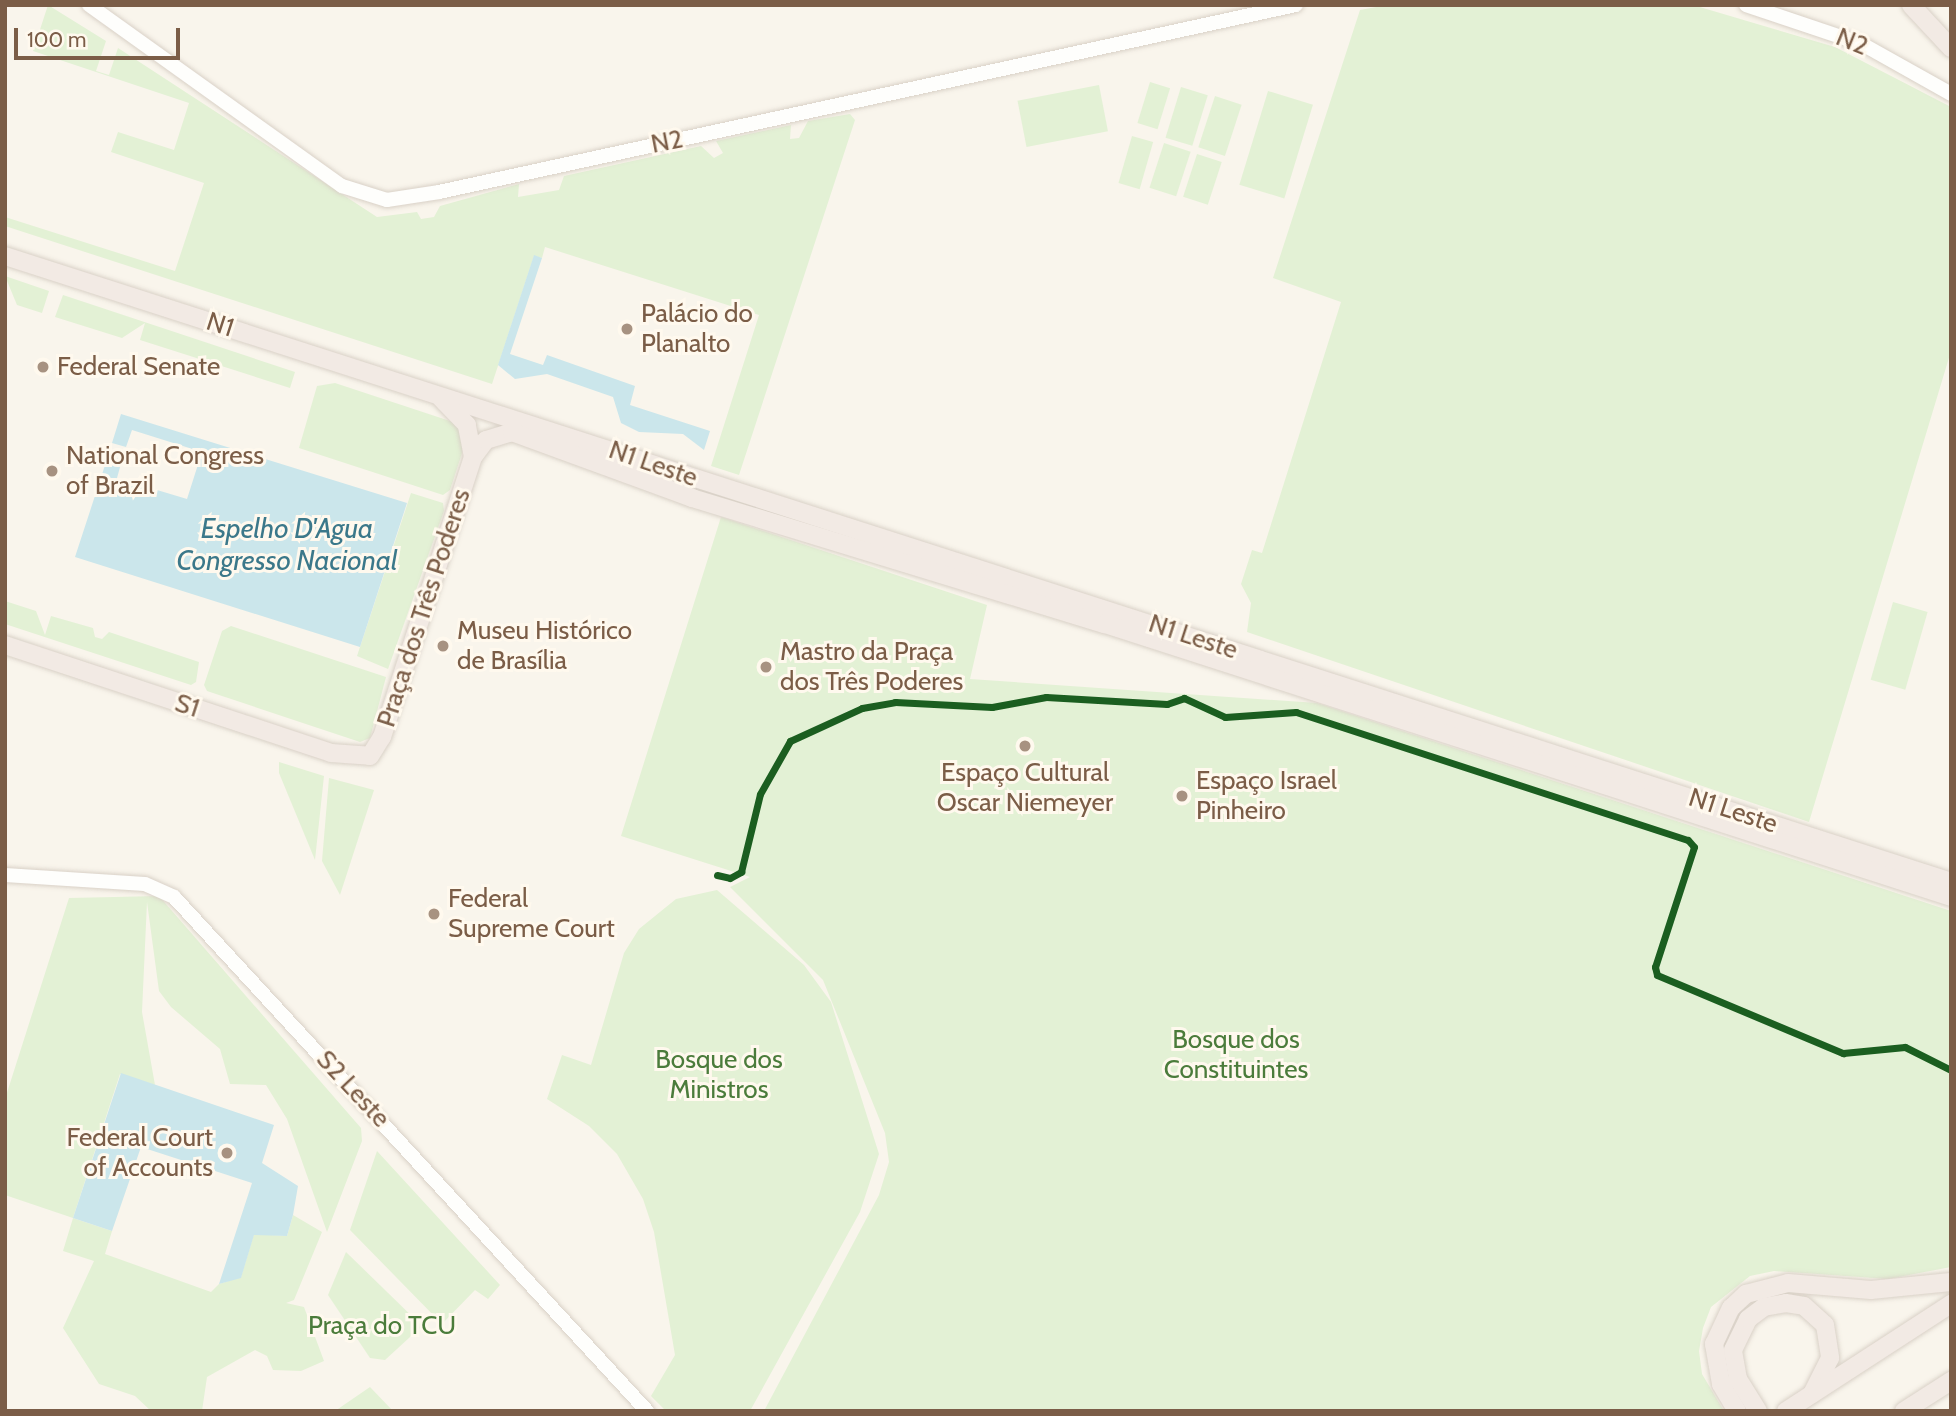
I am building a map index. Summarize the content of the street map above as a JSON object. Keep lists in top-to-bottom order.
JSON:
{
  "streets": {
    "highway": [
      "N1",
      "N1 Leste",
      "Praça dos Três Poderes",
      "S1"
    ],
    "main road": ["N2", "S2 Leste"]
  },
  "crossings": [
    ["N1", "N1 Leste"],
    ["N1 Leste", "Praça dos Três Poderes"],
    ["Praça dos Três Poderes", "S1"]
  ],
  "water": ["Espelho D'Agua Congresso Nacional"],
  "parks": ["Bosque dos Constituintes", "Bosque dos Ministros", "Praça do TCU"],
  "places": [
    "Palácio do Planalto",
    "Federal Senate",
    "National Congress of Brazil",
    "Museu Histórico de Brasília",
    "Mastro da Praça dos Três Poderes",
    "Espaço Cultural Oscar Niemeyer",
    "Espaço Israel Pinheiro",
    "Federal Supreme Court",
    "Federal Court of Accounts"
  ],
  "scale_bar": "100 m"
}
